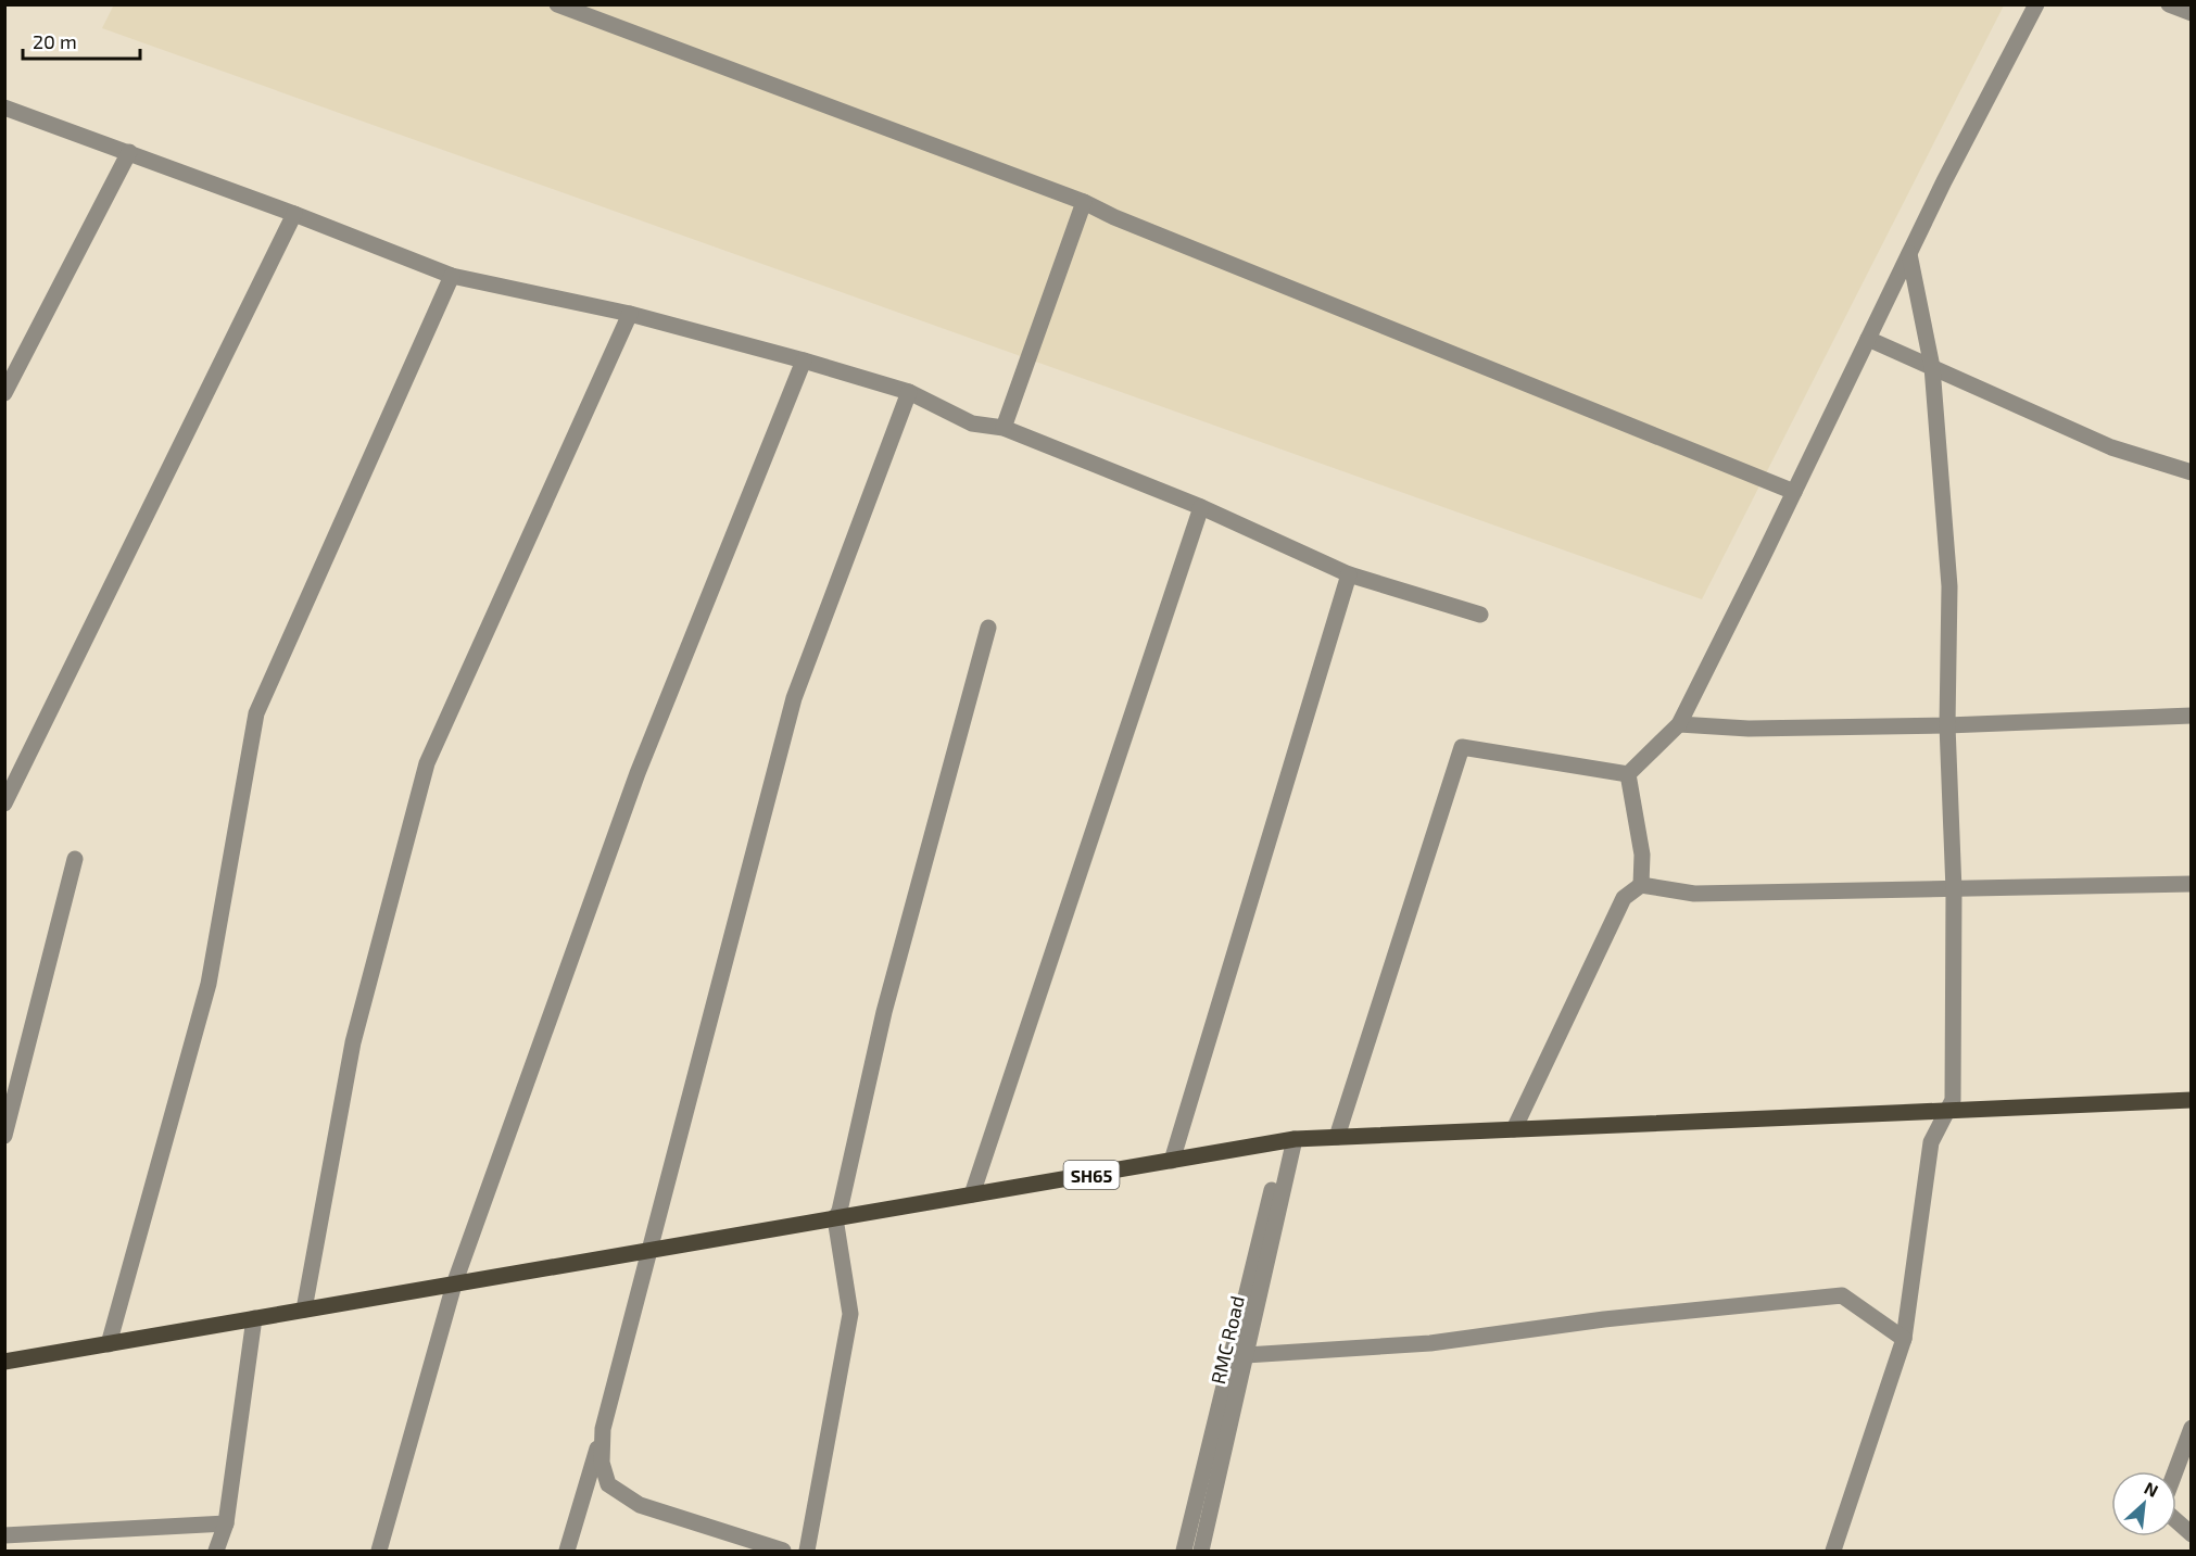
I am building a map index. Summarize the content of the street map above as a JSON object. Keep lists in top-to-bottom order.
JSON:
{
  "streets": {
    "main road": ["SH65"],
    "street": ["RMC Road"]
  },
  "crossings": [
    ["SH65", "RMC Road"]
  ],
  "scale_bar": "20 m",
  "north": "top right"
}
